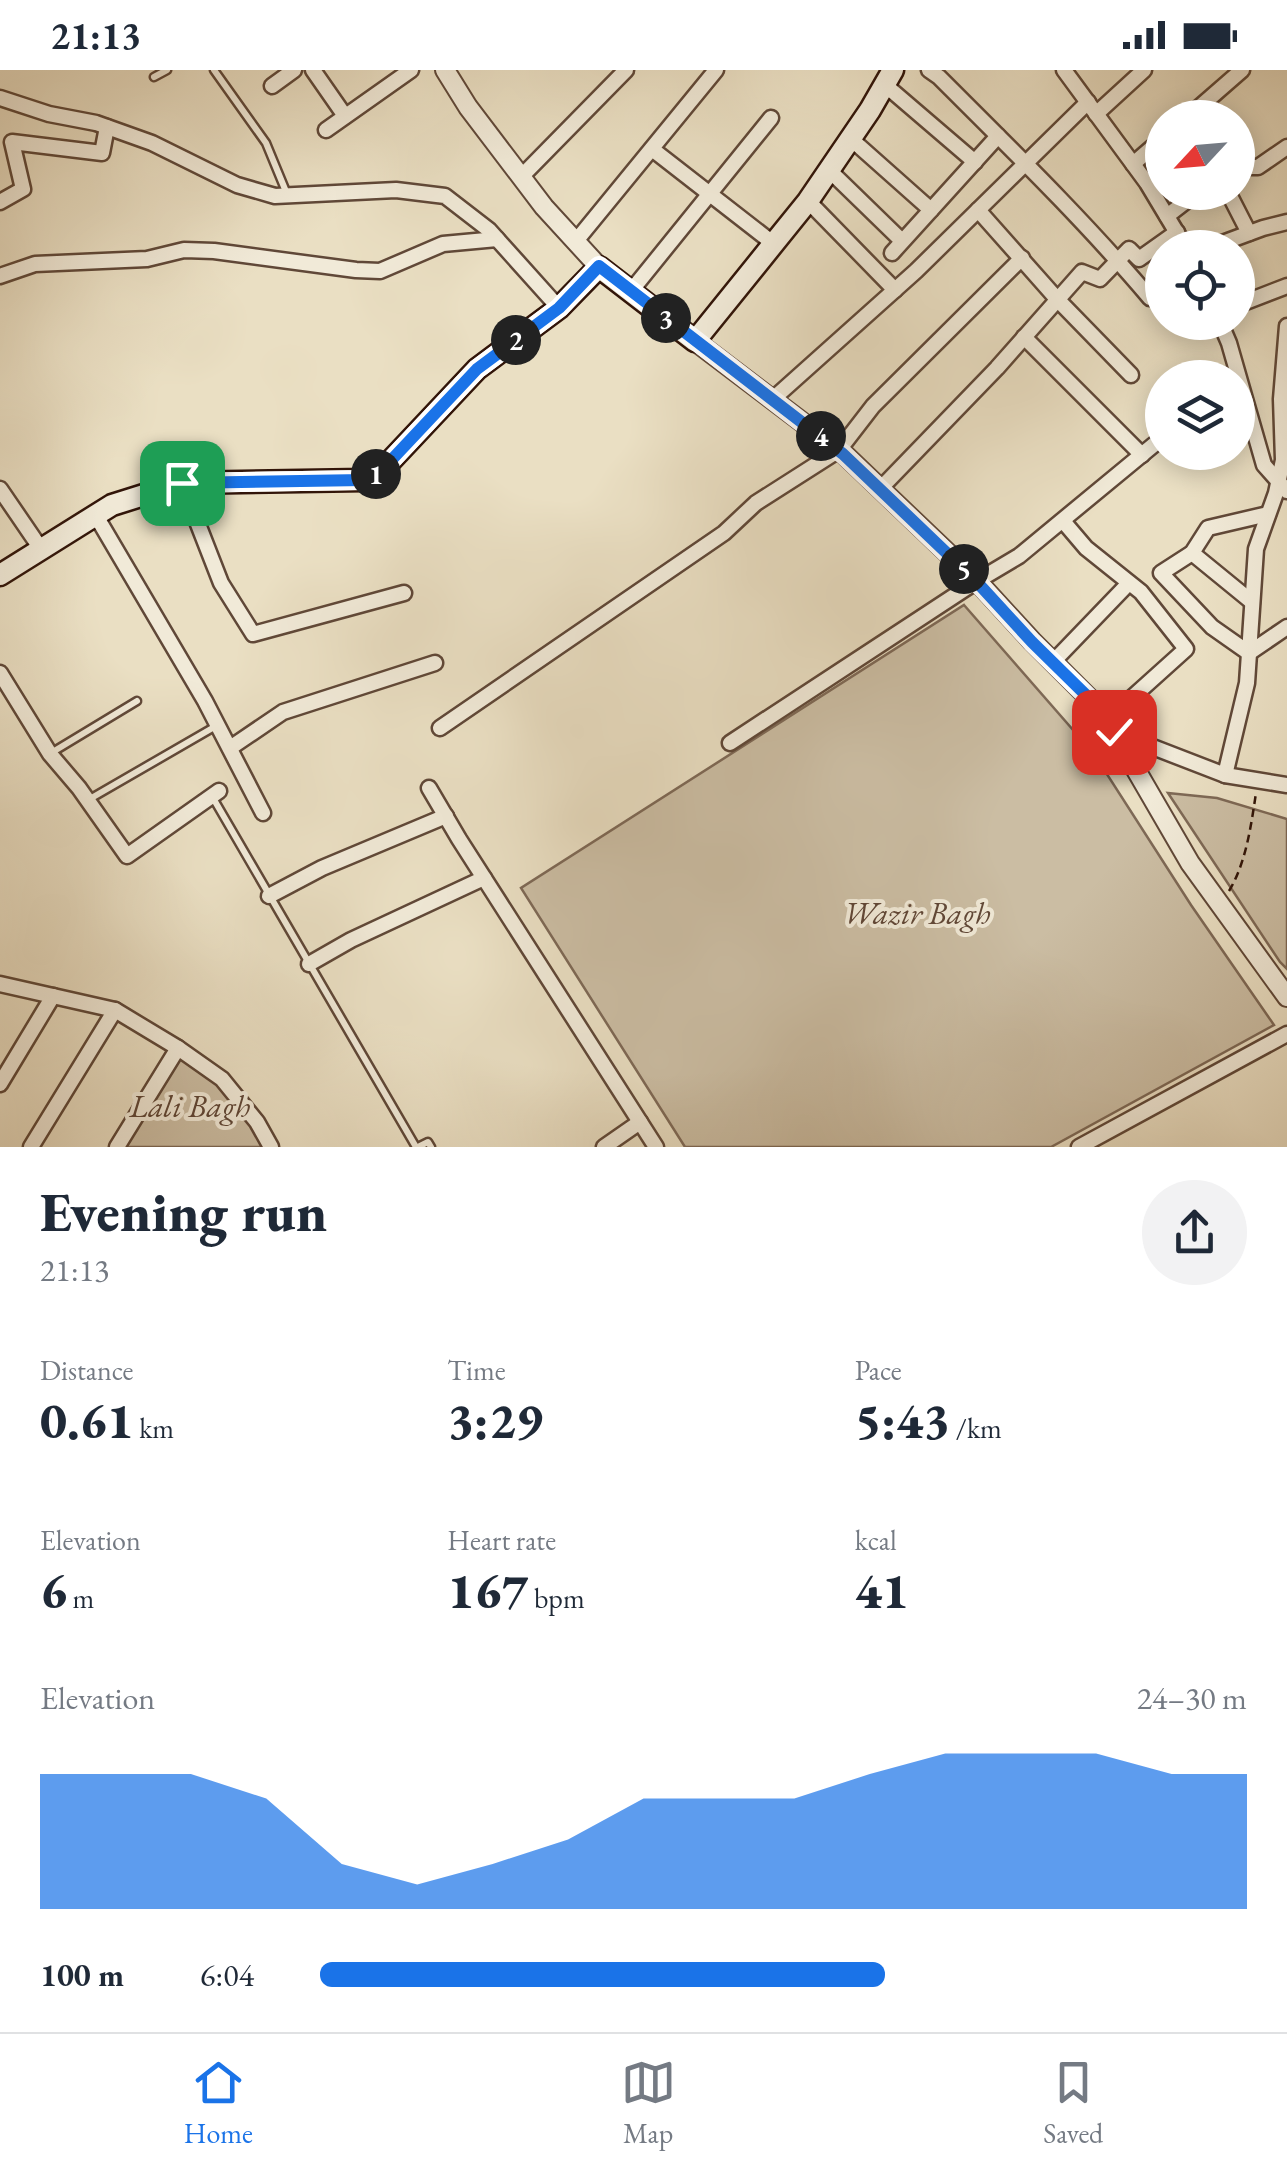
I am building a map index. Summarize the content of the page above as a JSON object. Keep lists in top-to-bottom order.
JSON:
{
  "parks": ["Wazir Bagh", "Lali Bagh"],
  "north": "bottom left",
  "page": {
    "status": "21:13",
    "pins": [
      "3",
      "2",
      "4",
      "1",
      "5"
    ],
    "heading": ["Evening run", "21:13"],
    "stats": [
      ["Distance", "0.61 km"],
      ["Time", "3:29"],
      ["Pace", "5:43 /km"],
      ["Elevation", "6 m"],
      ["Heart rate", "167 bpm"],
      ["kcal", "41"]
    ],
    "chart": ["Elevation", "24–30 m"],
    "list": [
      {
        "name": "100 m",
        "note": "6:04"
      }
    ],
    "tabs": ["Home", "Map", "Saved"]
  }
}
